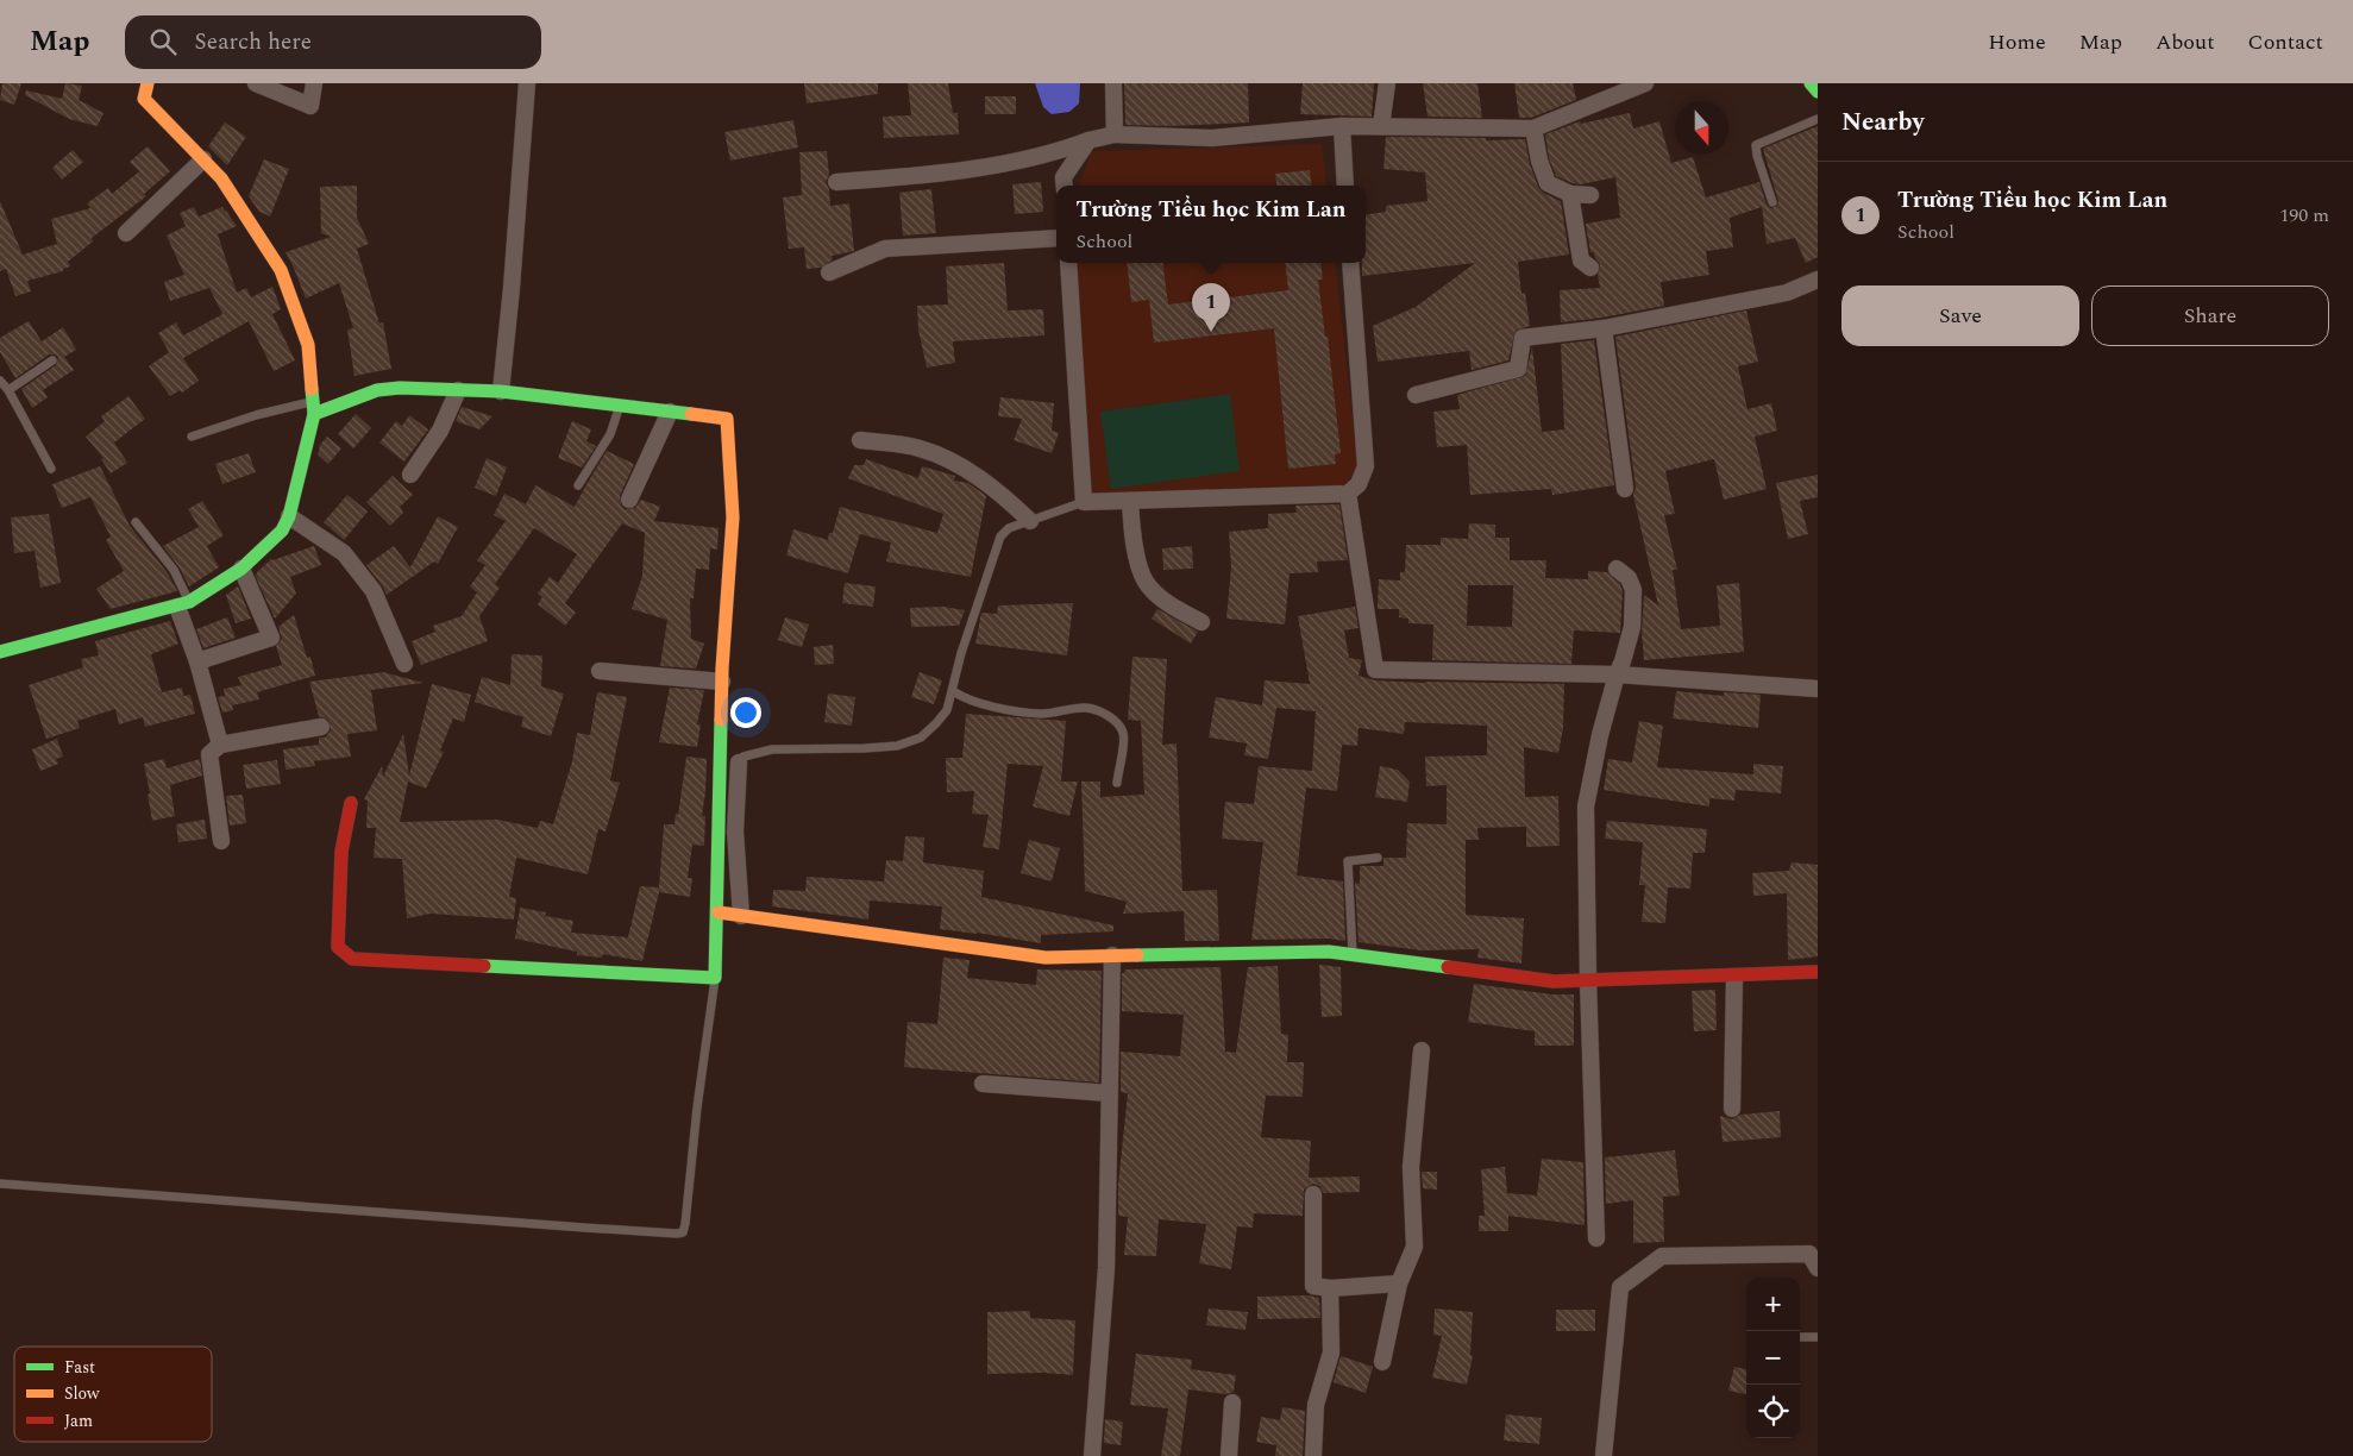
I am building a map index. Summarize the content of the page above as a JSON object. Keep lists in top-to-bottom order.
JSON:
{
  "legend": ["Fast", "Slow", "Jam"],
  "north": "bottom",
  "page": {
    "header": "Map",
    "search": "Search here",
    "nav": [
      "Home",
      "Map",
      "About",
      "Contact"
    ],
    "heading": "Nearby",
    "list": [
      {
        "mark": "1",
        "name": "Trường Tiểu học Kim Lan",
        "note": "School",
        "value": "190 m"
      }
    ],
    "popup": ["Trường Tiểu học Kim Lan", "School"],
    "buttons": ["Save", "Share"],
    "pins": "1",
    "map_buttons": ["+", "−"]
  }
}
